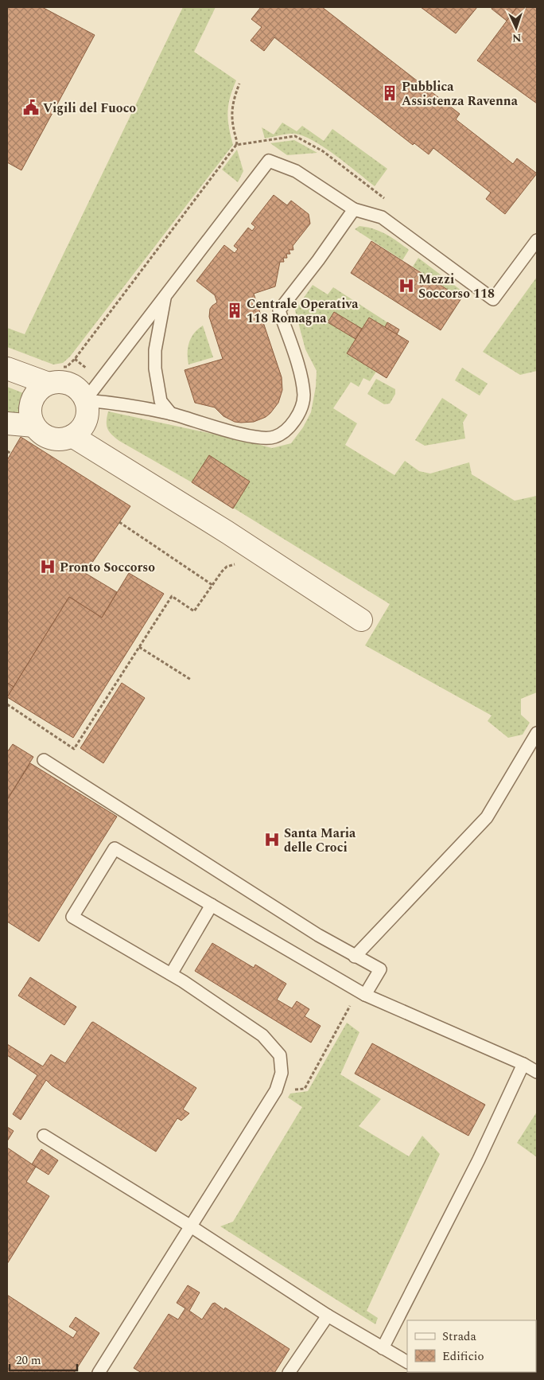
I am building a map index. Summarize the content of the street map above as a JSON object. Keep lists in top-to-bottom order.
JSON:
{
  "places": {
    "building": ["Pubblica Assistenza Ravenna", "Centrale Operativa 118 Romagna"],
    "public building": ["Vigili del Fuoco"],
    "hospital": ["Mezzi Soccorso 118", "Pronto Soccorso", "Santa Maria delle Croci"]
  },
  "legend": ["Strada", "Edificio"],
  "scale_bar": "20 m",
  "north": "bottom"
}
